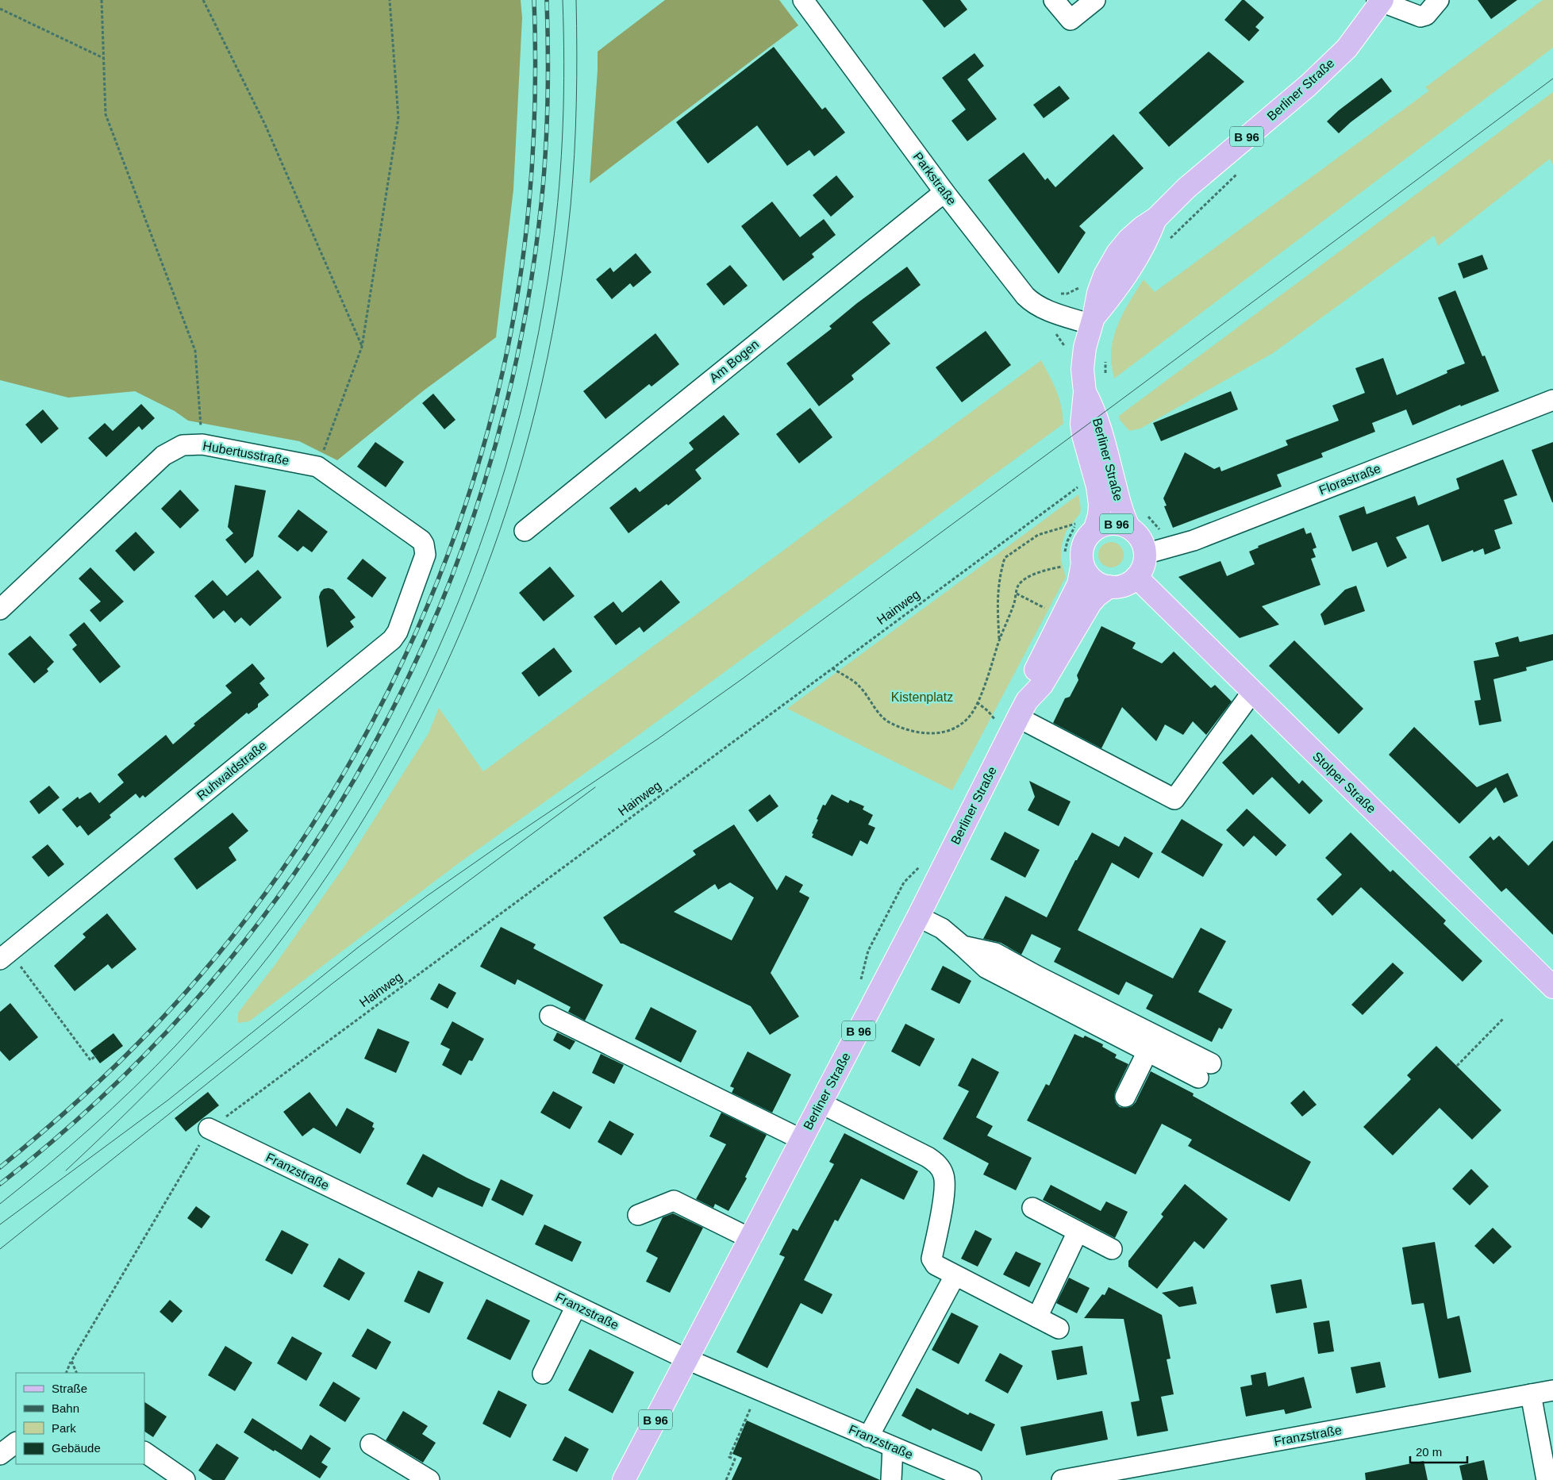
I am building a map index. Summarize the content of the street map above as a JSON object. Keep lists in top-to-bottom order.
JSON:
{
  "streets": {
    "main road": ["Berliner Straße", "B 96", "Stolper Straße"],
    "street": [
      "Parkstraße",
      "Am Bogen",
      "Hubertusstraße",
      "Florastraße",
      "Ruhwaldstraße",
      "Franzstraße"
    ],
    "path": ["Hainweg"]
  },
  "crossings": [
    ["Berliner Straße", "B 96"],
    ["Berliner Straße", "Parkstraße"],
    ["Berliner Straße", "Florastraße"],
    ["Berliner Straße", "Stolper Straße"],
    ["Berliner Straße", "Franzstraße"],
    ["B 96", "Florastraße"],
    ["B 96", "Stolper Straße"],
    ["Parkstraße", "Am Bogen"],
    ["Hubertusstraße", "Ruhwaldstraße"],
    ["Florastraße", "Stolper Straße"],
    ["Hainweg", "Franzstraße"]
  ],
  "parks": ["Kistenplatz"],
  "legend": [
    "Straße",
    "Bahn",
    "Park",
    "Gebäude"
  ],
  "scale_bar": "20 m"
}
